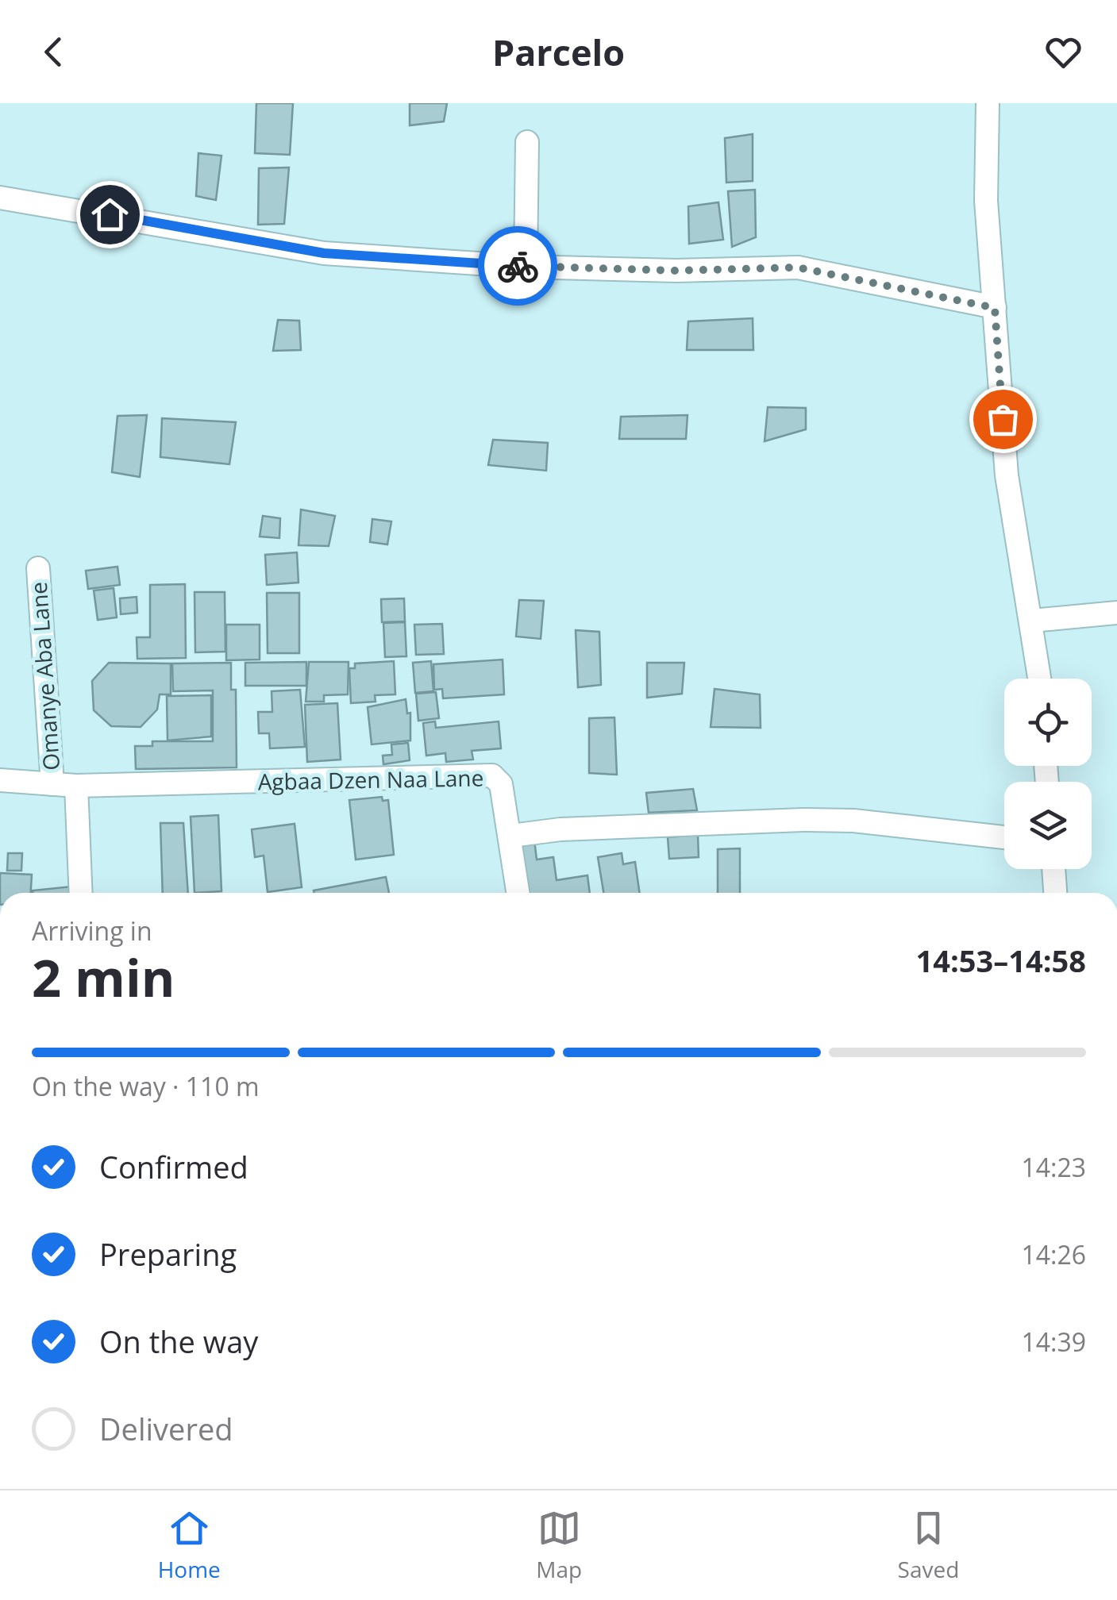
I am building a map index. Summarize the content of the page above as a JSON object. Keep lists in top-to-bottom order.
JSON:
{
  "streets": {
    "street": ["Omanye Aba Lane", "Agbaa Dzen Naa Lane"]
  },
  "crossings": [
    ["Omanye Aba Lane", "Agbaa Dzen Naa Lane"]
  ],
  "page": {
    "header": "Parcelo",
    "heading": ["2 min", "Arriving in", "14:53–14:58"],
    "bar": "On the way · 110 m",
    "list": [
      ["Confirmed", "14:23"],
      ["Preparing", "14:26"],
      ["On the way", "14:39"],
      "Delivered"
    ],
    "tabs": ["Home", "Map", "Saved"]
  }
}
